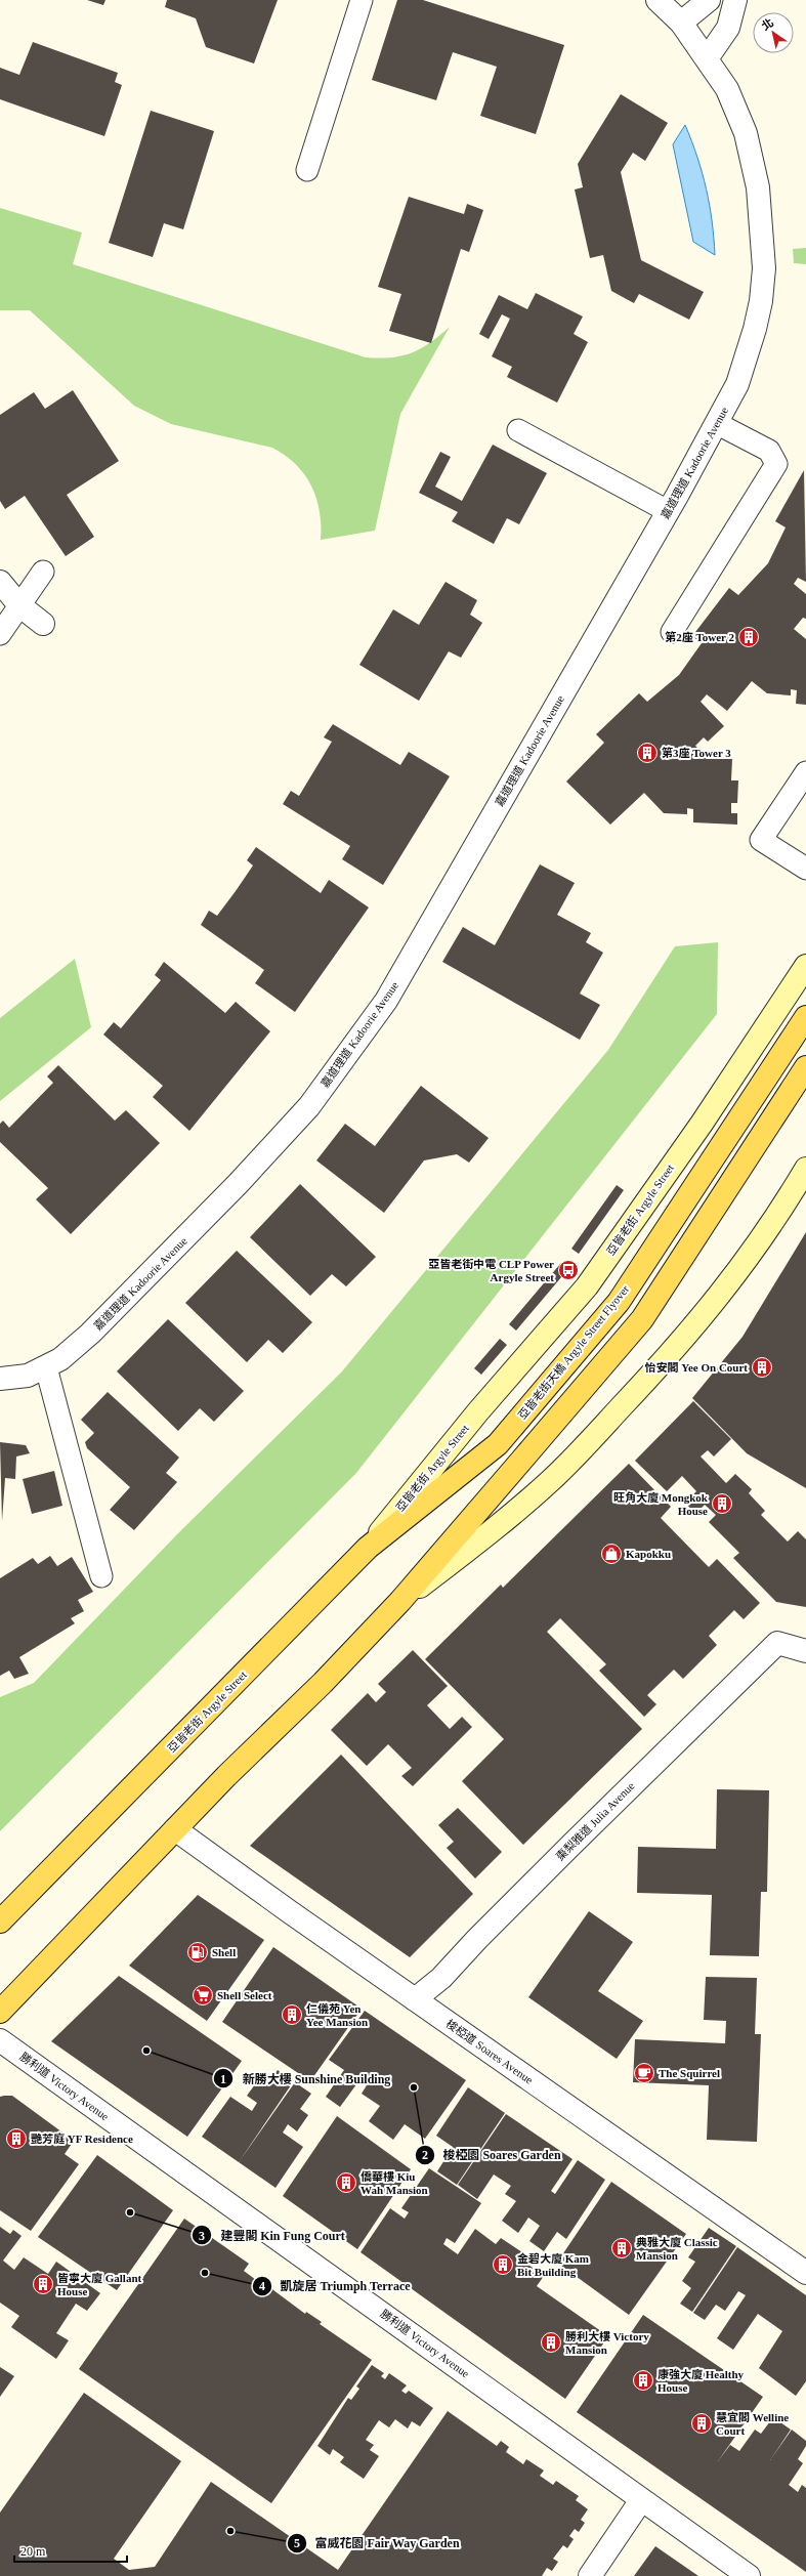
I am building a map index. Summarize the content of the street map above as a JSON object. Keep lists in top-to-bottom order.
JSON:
{
  "streets": {
    "main road": ["亞皆老街 Argyle Street", "亞皆老街天橋 Argyle Street Flyover"],
    "street": [
      "嘉道理道 Kadoorie Avenue",
      "棗梨雅道 Julia Avenue",
      "梭椏道 Soares Avenue",
      "勝利道 Victory Avenue"
    ]
  },
  "crossings": [
    ["亞皆老街 Argyle Street", "亞皆老街天橋 Argyle Street Flyover"],
    ["棗梨雅道 Julia Avenue", "梭椏道 Soares Avenue"]
  ],
  "places": {
    "building": [
      "第2座 Tower 2",
      "第3座 Tower 3",
      "怡安閣 Yee On Court",
      "旺角大廈 Mongkok House",
      "仁儀苑 Yen Yee Mansion",
      "艷芳庭 YF Residence",
      "僑華樓 Kiu Wah Mansion",
      "典雅大廈 Classic Mansion",
      "金碧大廈 Kam Bit Building",
      "皆寧大廈 Gallant House",
      "勝利大樓 Victory Mansion",
      "康強大廈 Healthy House",
      "慧宜閣 Welline Court"
    ],
    "bus stop": ["亞皆老街中電 CLP Power Argyle Street"],
    "shop": ["Kapokku"],
    "fuel station": ["Shell"],
    "supermarket": ["Shell Select"],
    "other": [
      "新勝大樓 Sunshine Building",
      "梭椏園 Soares Garden",
      "建豐閣 Kin Fung Court",
      "凱旋居 Triumph Terrace",
      "富威花園 Fair Way Garden"
    ],
    "cafe": ["The Squirrel"]
  },
  "scale_bar": "20 m",
  "north": "top left"
}
